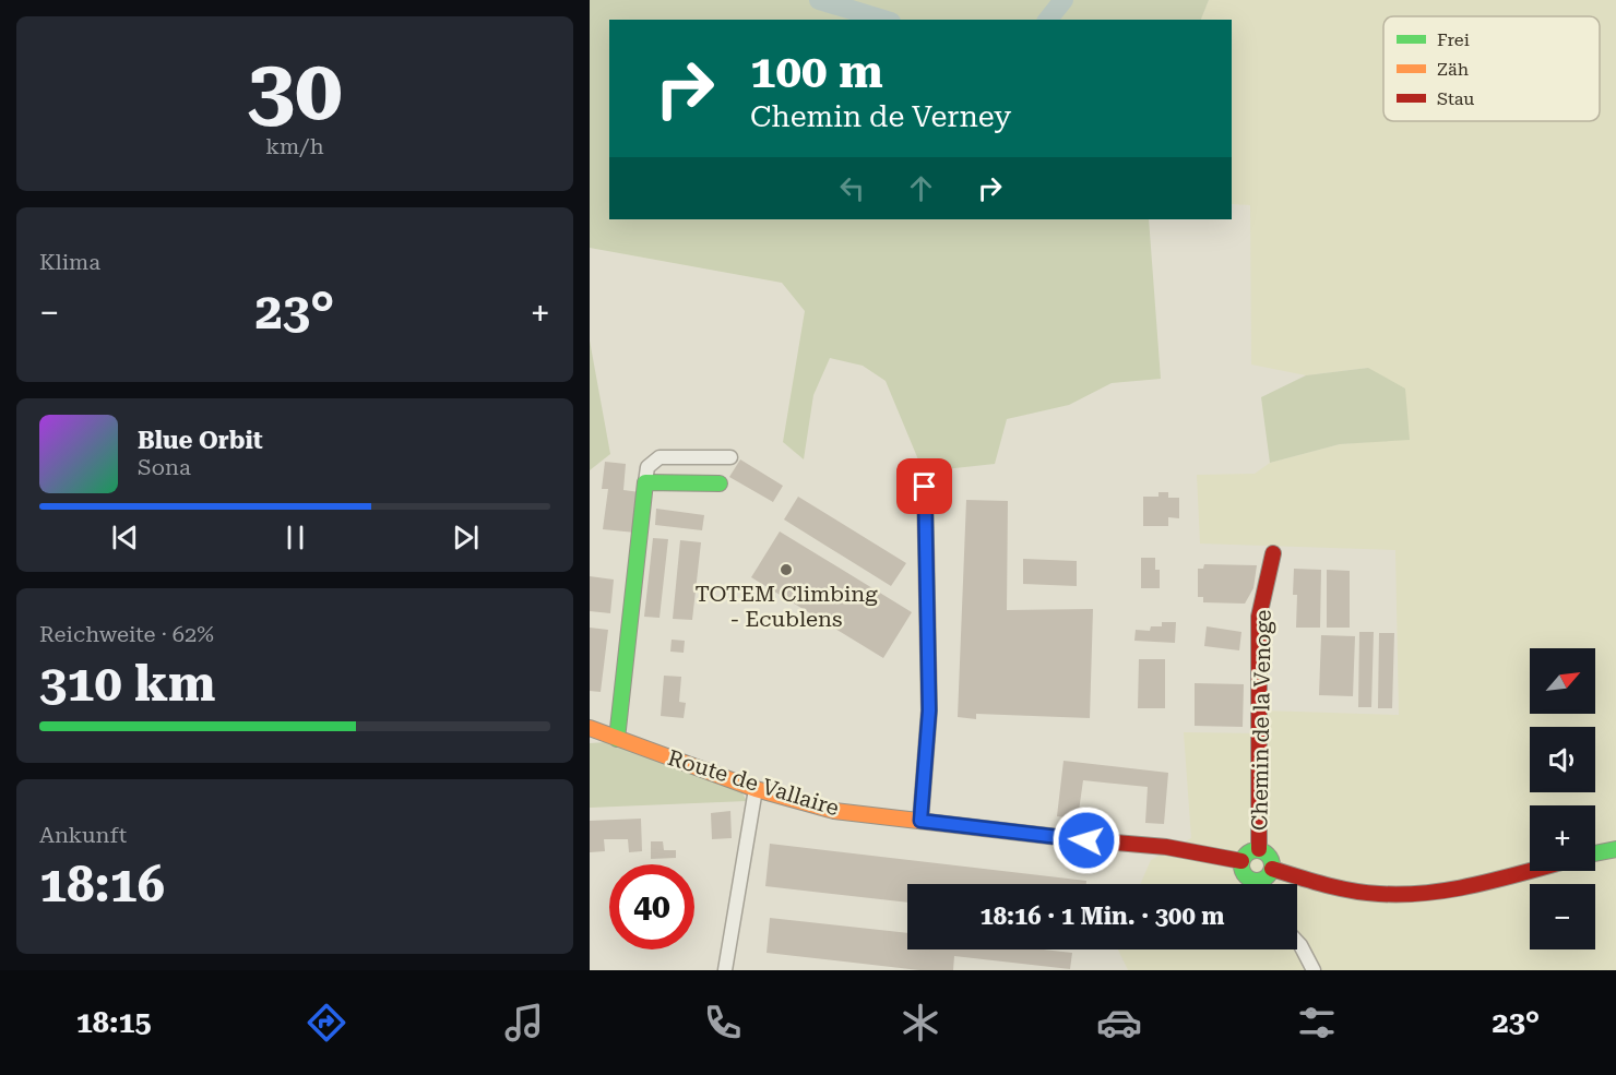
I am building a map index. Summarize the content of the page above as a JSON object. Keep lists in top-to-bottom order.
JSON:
{
  "streets": {
    "street": ["Chemin de la Venoge", "Route de Vallaire"]
  },
  "places": ["TOTEM Climbing - Ecublens"],
  "legend": ["Frei", "Zäh", "Stau"],
  "north": "top right",
  "page": {
    "tile": [
      ["30", "km/h"],
      "Klima",
      ["Reichweite · 62%", "310 km"],
      ["Ankunft", "18:16"]
    ],
    "turn": ["100 m", "Chemin de Verney"],
    "heat": ["−", "23°", "+"],
    "song": ["Blue Orbit", "Sona"],
    "map_buttons": ["+", "−"],
    "limit": "40",
    "trip": "18:16 · 1 Min. · 300 m",
    "tabs": ["18:15", "23°"]
  }
}
